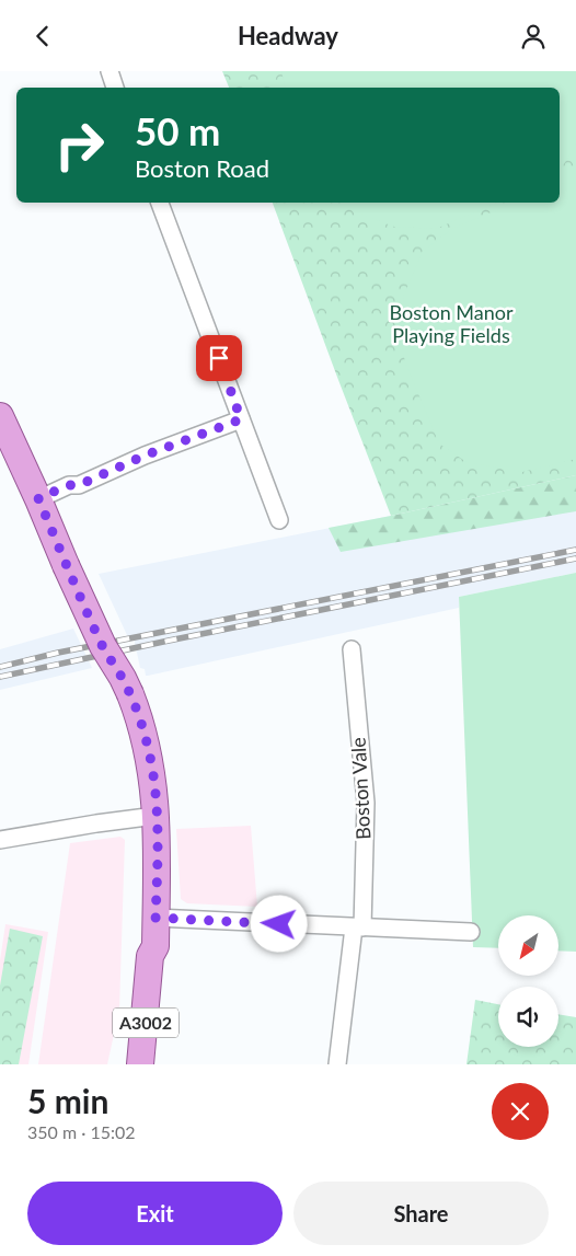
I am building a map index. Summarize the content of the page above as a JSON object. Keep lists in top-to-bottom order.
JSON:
{
  "streets": {
    "main road": ["A3002"],
    "street": ["Boston Vale"]
  },
  "parks": ["Boston Manor Playing Fields"],
  "north": "bottom left",
  "page": {
    "header": "Headway",
    "turn": ["50 m", "Boston Road"],
    "heading": ["5 min", "350 m · 15:02"],
    "buttons": ["Exit", "Share"]
  }
}
